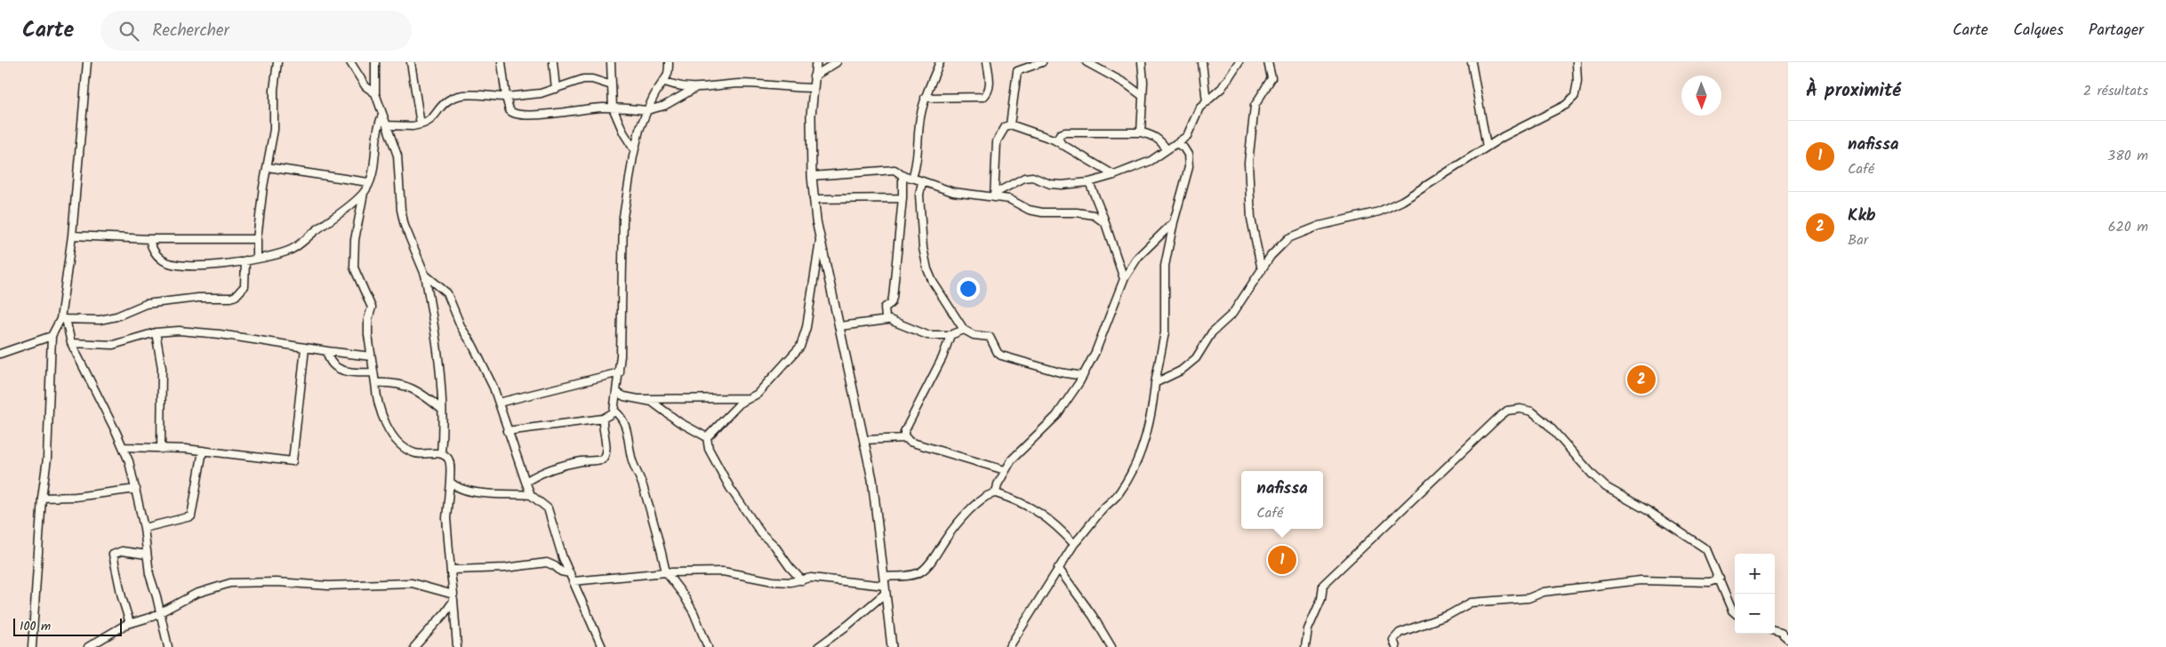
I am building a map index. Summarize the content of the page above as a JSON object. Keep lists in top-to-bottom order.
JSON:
{
  "scale_bar": "100 m",
  "north": "bottom",
  "page": {
    "header": "Carte",
    "search": "Rechercher",
    "nav": ["Carte", "Calques", "Partager"],
    "heading": ["À proximité", "2 résultats"],
    "list": [
      {
        "mark": "1",
        "name": "nafissa",
        "note": "Café",
        "value": "380 m"
      },
      {
        "mark": "2",
        "name": "Kkb",
        "note": "Bar",
        "value": "620 m"
      }
    ],
    "pins": ["2", "1"],
    "popup": ["nafissa", "Café"],
    "map_buttons": ["+", "−"],
    "scale": "100 m"
  }
}
